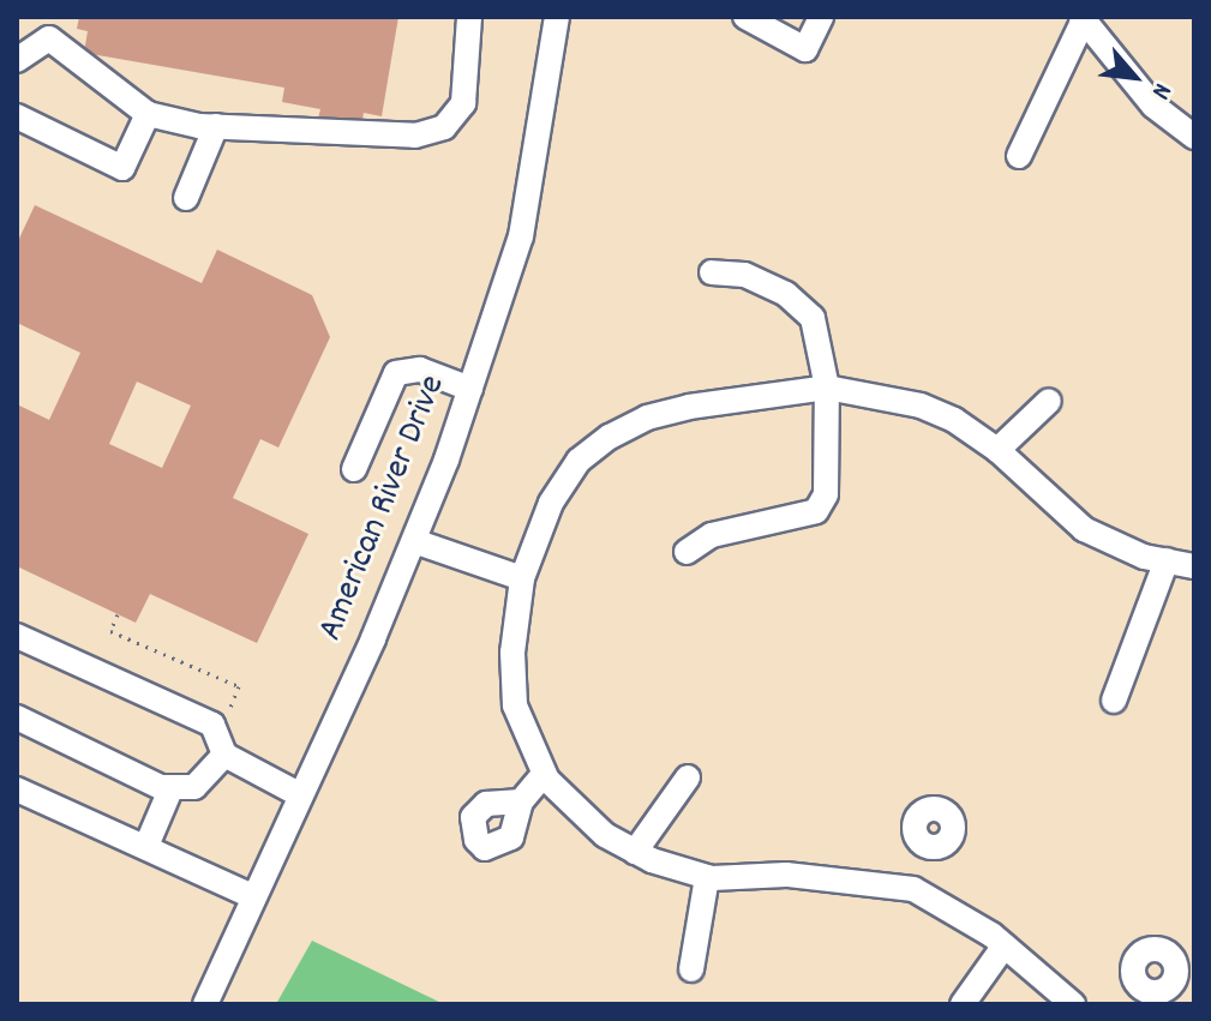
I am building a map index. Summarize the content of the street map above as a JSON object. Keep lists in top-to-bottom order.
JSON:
{
  "streets": {
    "street": ["American River Drive"]
  },
  "north": "bottom right"
}
